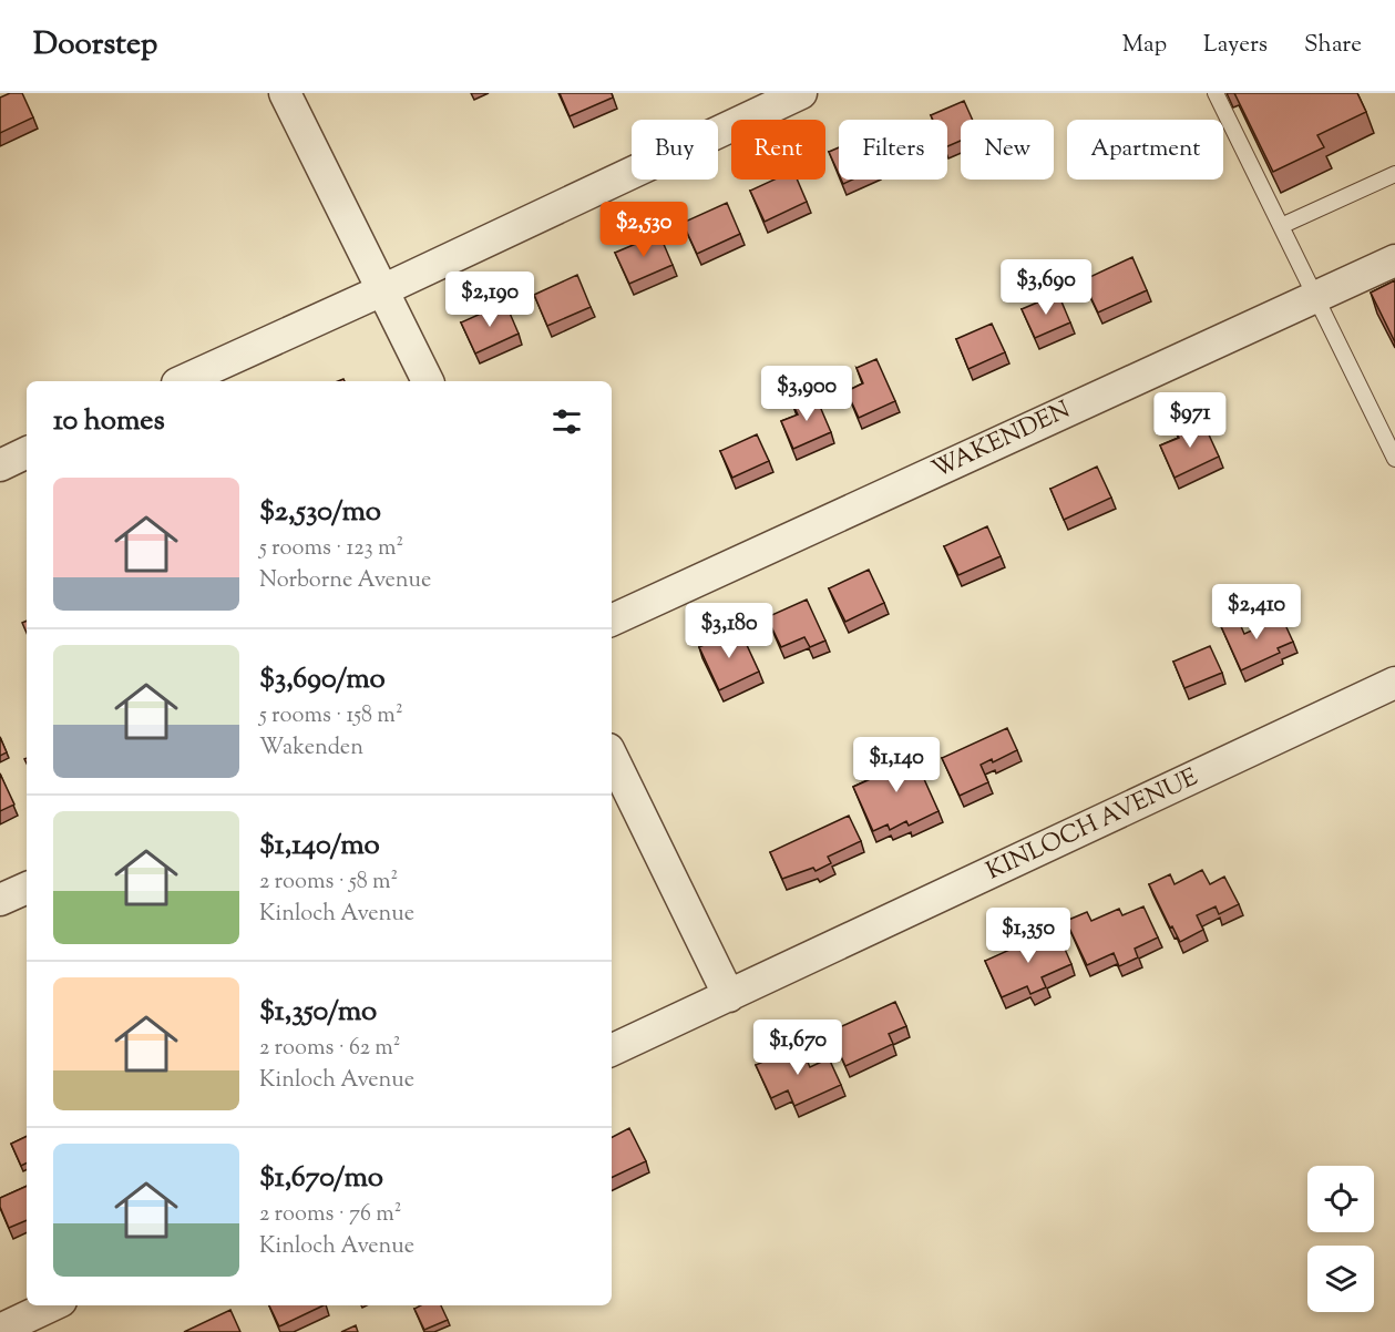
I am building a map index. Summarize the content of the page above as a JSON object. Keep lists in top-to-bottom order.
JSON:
{
  "streets": {
    "street": ["WAKENDEN", "KINLOCH AVENUE"]
  },
  "page": {
    "header": "Doorstep",
    "nav": ["Map", "Layers", "Share"],
    "chip": [
      "Buy",
      "Rent",
      "Filters",
      "New",
      "Apartment"
    ],
    "price": [
      "$2,530",
      "$3,690",
      "$2,190",
      "$3,900",
      "$971",
      "$2,410",
      "$3,180",
      "$1,140",
      "$1,350",
      "$1,670"
    ],
    "heading": "10 homes",
    "list": [
      {
        "name": "$2,530/mo",
        "note": "5 rooms · 123 m² · Norborne Avenue"
      },
      {
        "name": "$3,690/mo",
        "note": "5 rooms · 158 m² · Wakenden"
      },
      {
        "name": "$1,140/mo",
        "note": "2 rooms · 58 m² · Kinloch Avenue"
      },
      {
        "name": "$1,350/mo",
        "note": "2 rooms · 62 m² · Kinloch Avenue"
      },
      {
        "name": "$1,670/mo",
        "note": "2 rooms · 76 m² · Kinloch Avenue"
      }
    ]
  }
}
